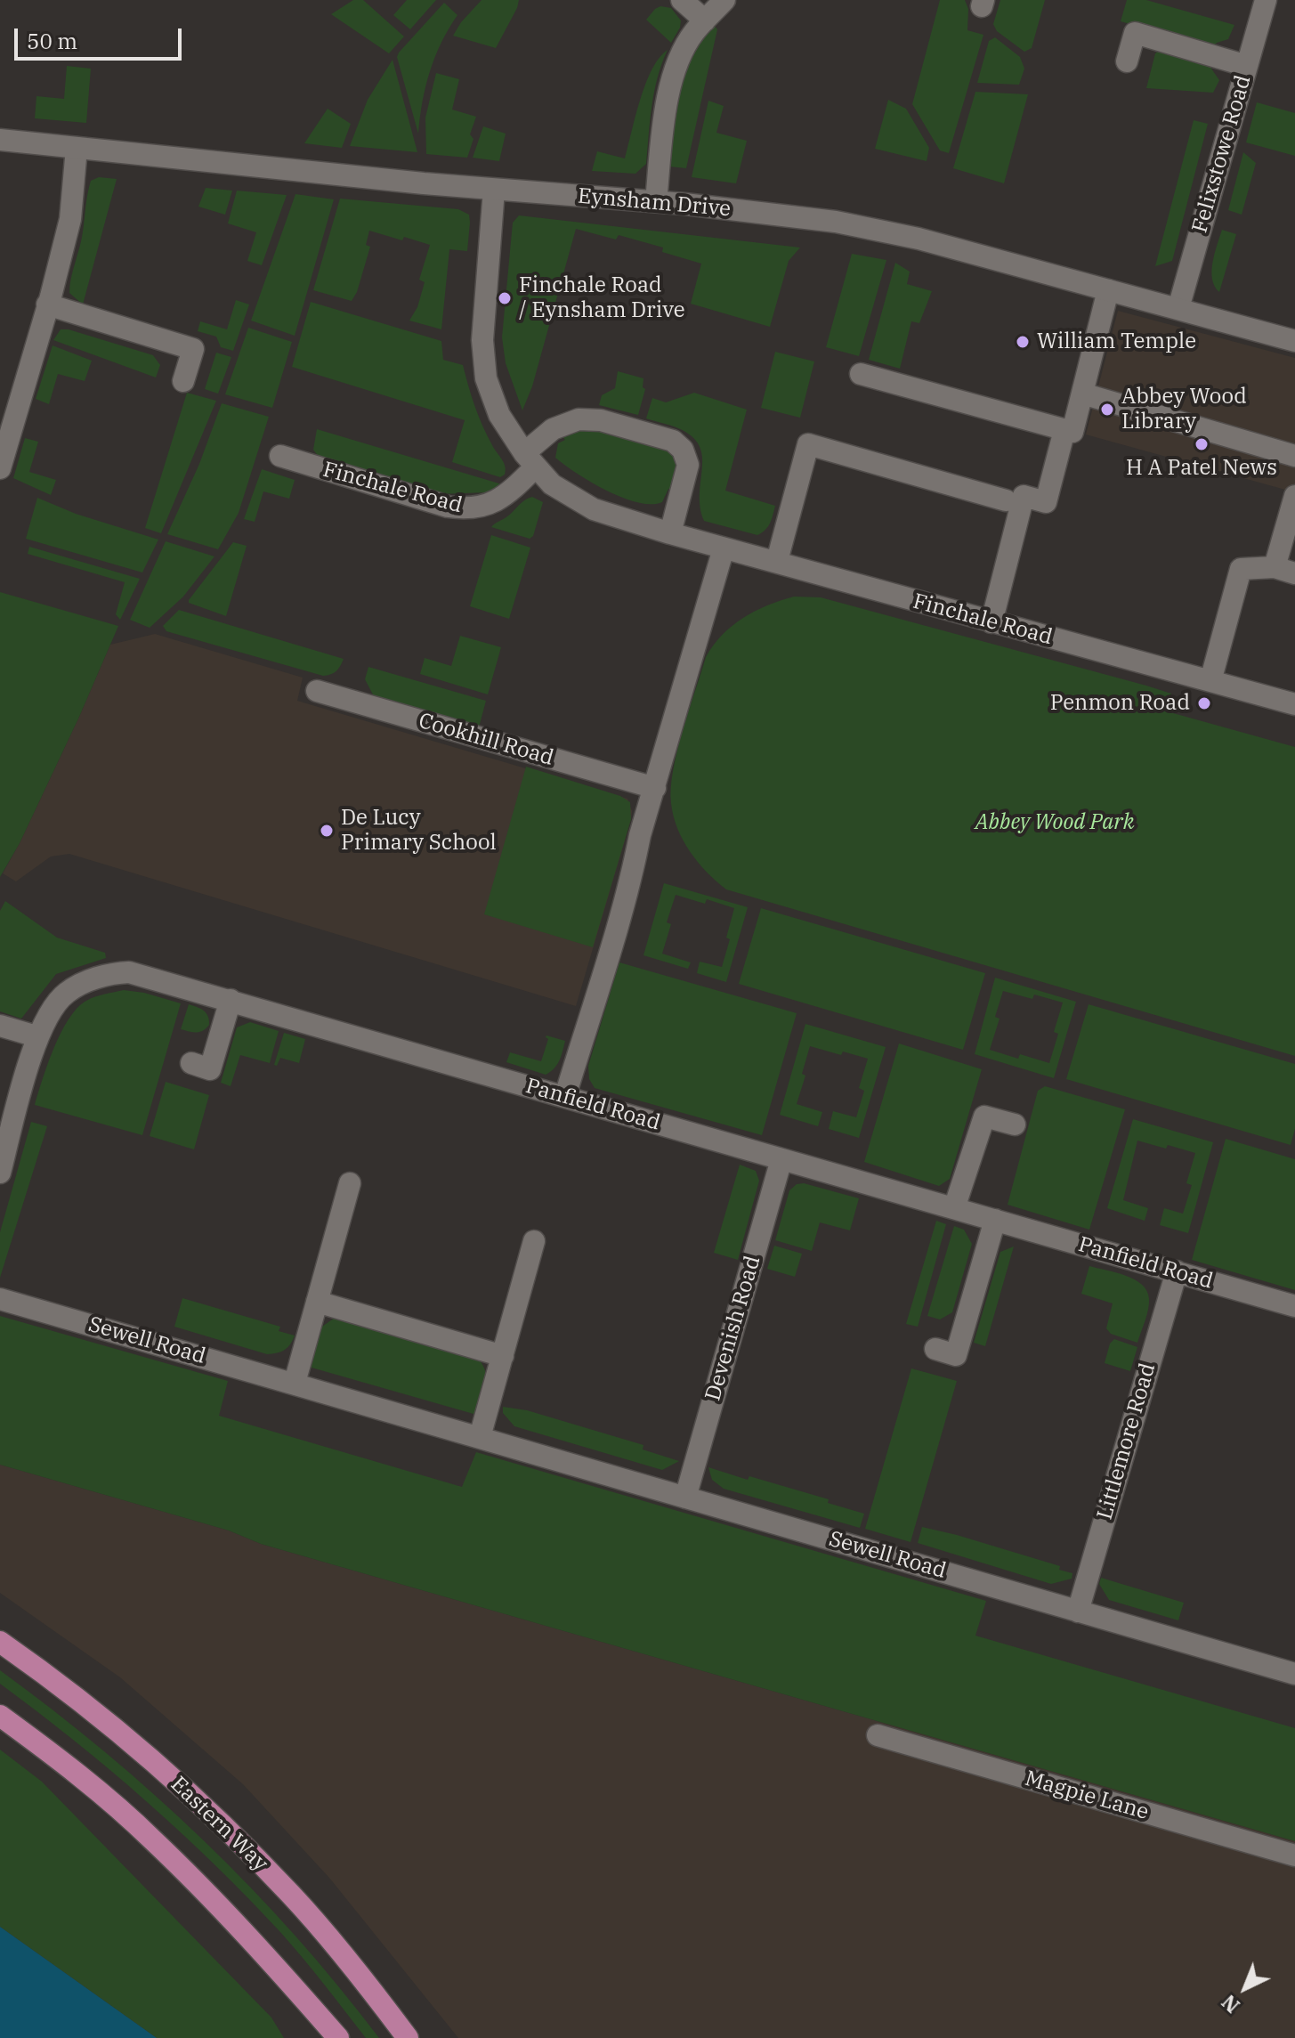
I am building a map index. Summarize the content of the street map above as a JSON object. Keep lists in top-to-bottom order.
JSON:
{
  "streets": {
    "main road": ["Eastern Way"],
    "street": [
      "Felixstowe Road",
      "Eynsham Drive",
      "Finchale Road",
      "Cookhill Road",
      "Panfield Road",
      "Devenish Road",
      "Sewell Road",
      "Littlemore Road",
      "Magpie Lane"
    ]
  },
  "crossings": [
    ["Felixstowe Road", "Eynsham Drive"],
    ["Eynsham Drive", "Finchale Road"],
    ["Panfield Road", "Devenish Road"],
    ["Panfield Road", "Littlemore Road"],
    ["Devenish Road", "Sewell Road"],
    ["Sewell Road", "Littlemore Road"]
  ],
  "parks": ["Abbey Wood Park"],
  "places": [
    "Finchale Road / Eynsham Drive",
    "William Temple",
    "Abbey Wood Library",
    "H A Patel News",
    "Penmon Road",
    "De Lucy Primary School"
  ],
  "scale_bar": "50 m",
  "north": "bottom left"
}
